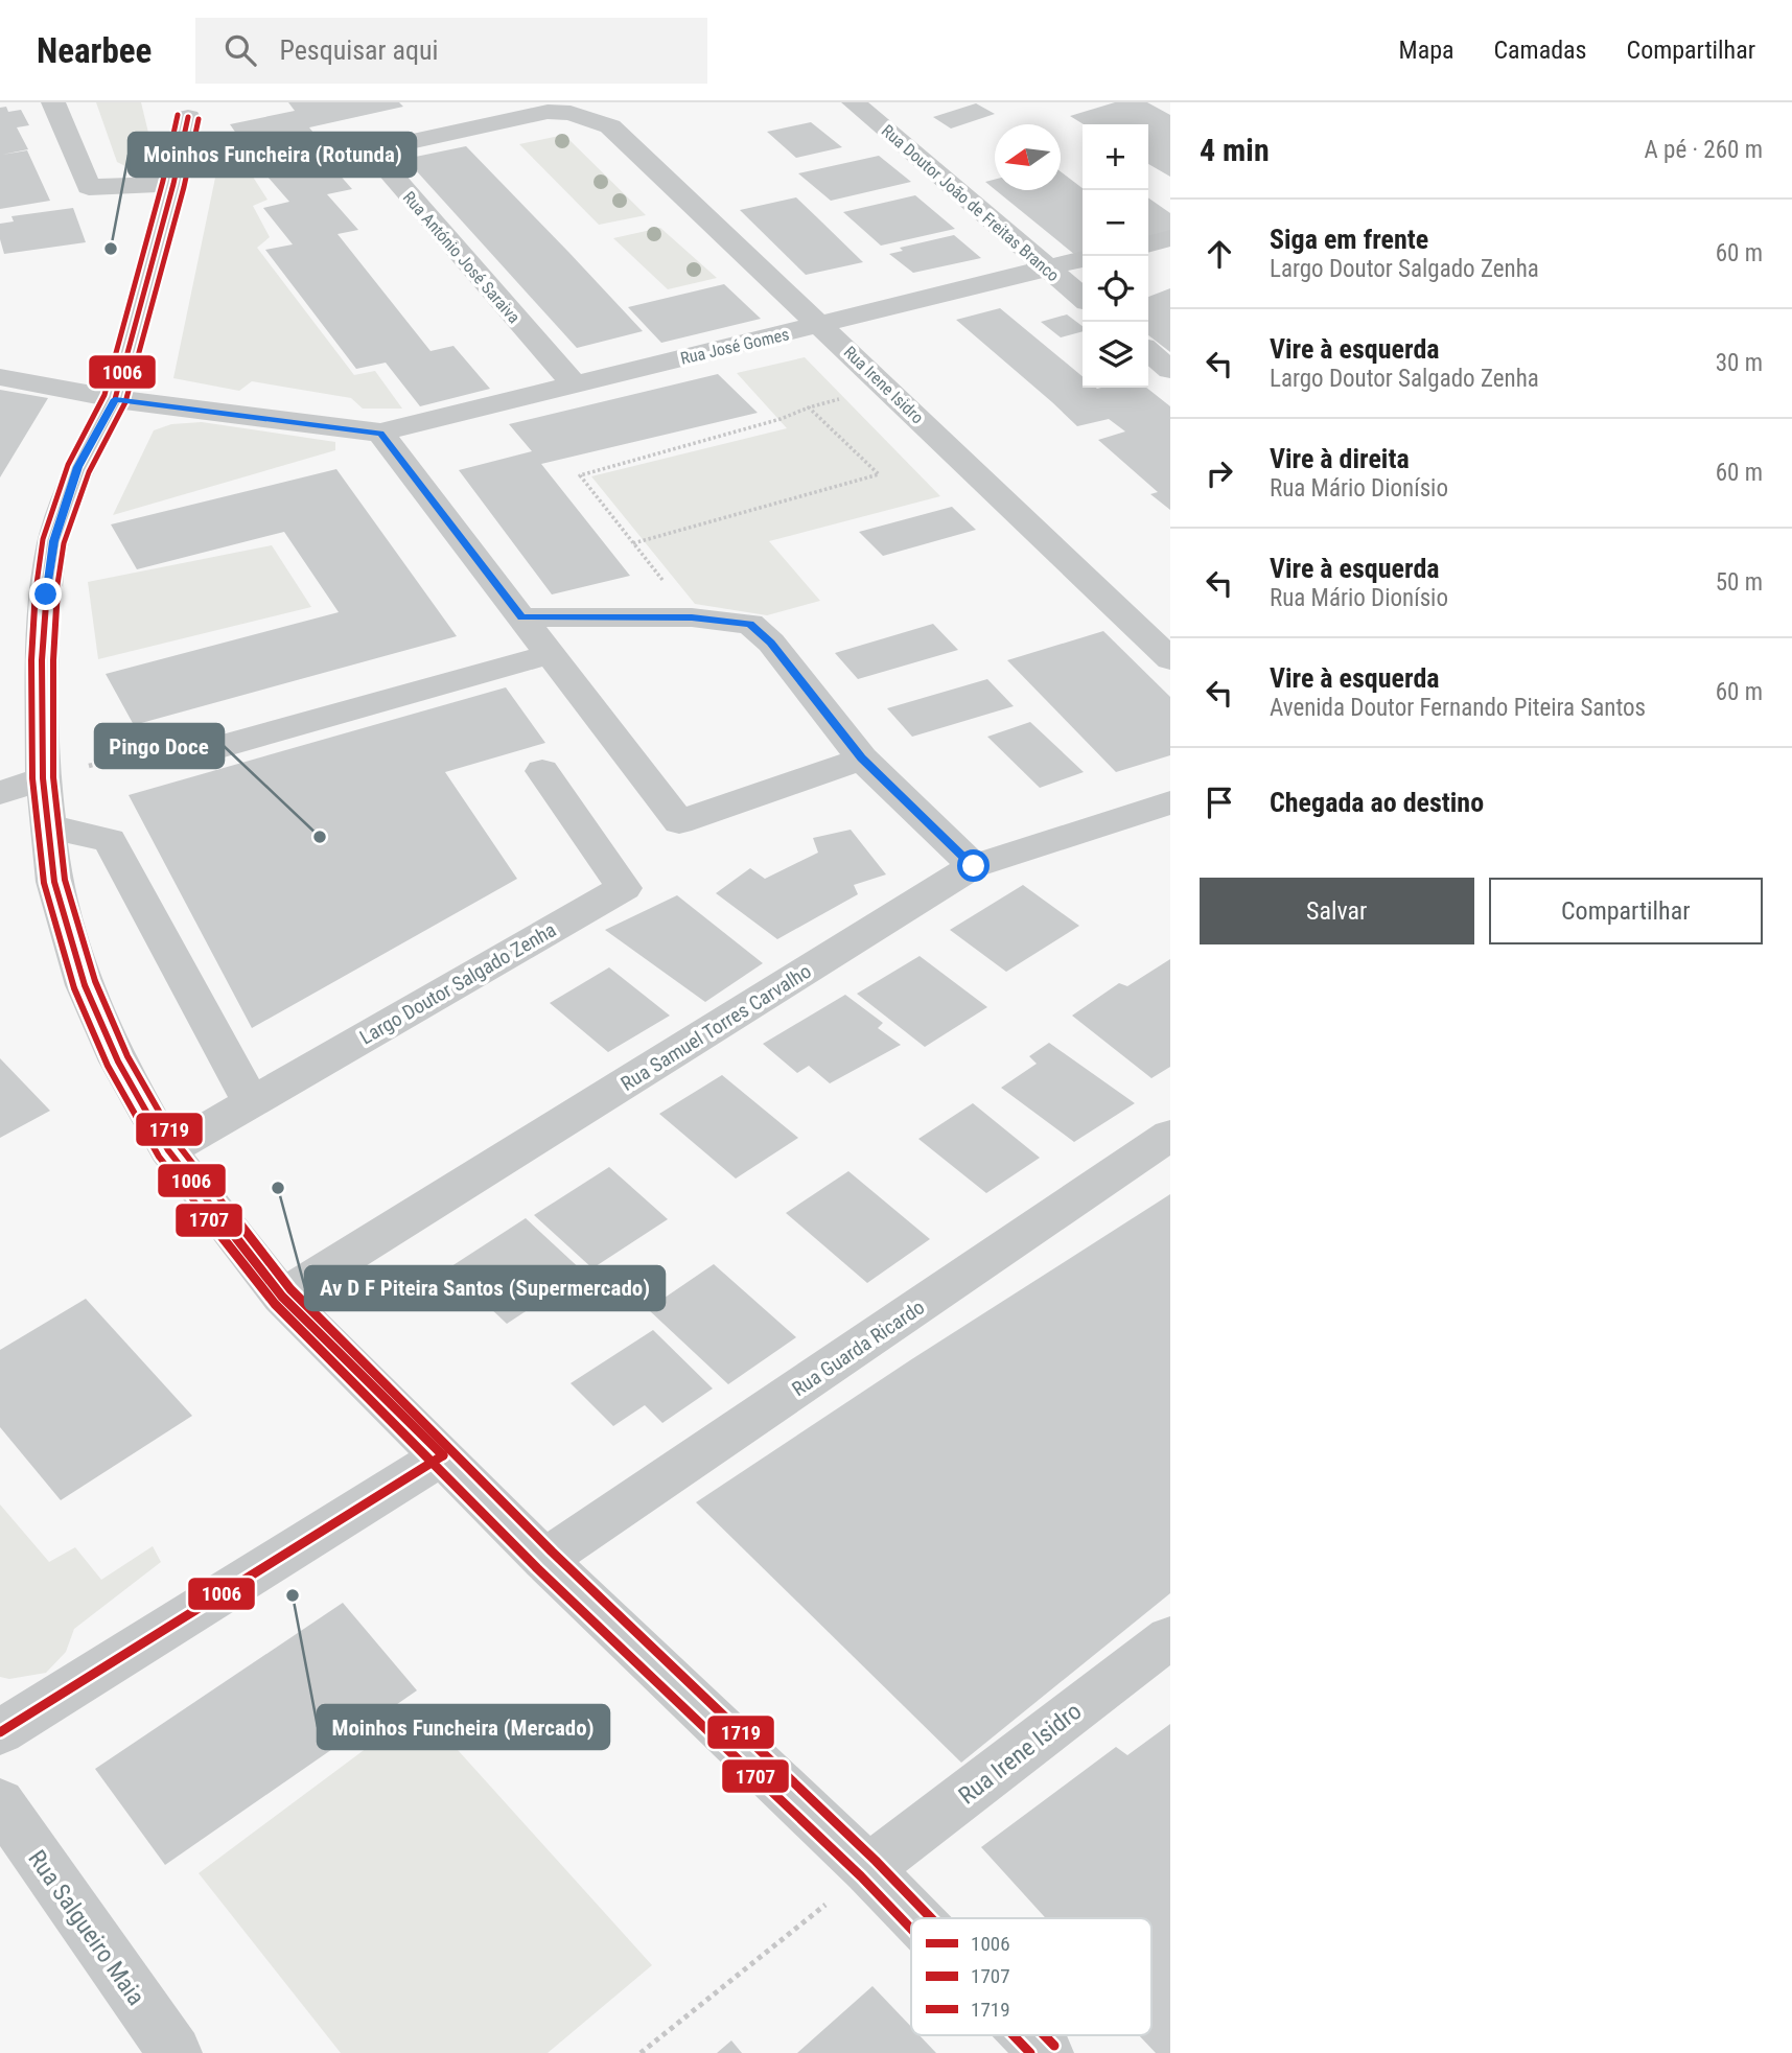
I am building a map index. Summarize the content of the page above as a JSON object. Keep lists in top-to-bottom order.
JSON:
{
  "streets": {
    "street": [
      "Rua Doutor João de Freitas Branco",
      "Rua António José Saraiva",
      "Rua José Gomes",
      "Rua Irene Isidro",
      "Largo Doutor Salgado Zenha",
      "Rua Samuel Torres Carvalho",
      "Rua Guarda Ricardo",
      "Rua Salgueiro Maia"
    ]
  },
  "crossings": [
    ["Rua Doutor João de Freitas Branco", "Rua José Gomes"],
    ["Rua António José Saraiva", "Rua José Gomes"],
    ["Rua António José Saraiva", "Rua Irene Isidro"],
    ["Rua José Gomes", "Rua Irene Isidro"]
  ],
  "places": [
    "Moinhos Funcheira (Rotunda)",
    "Pingo Doce",
    "Av D F Piteira Santos (Supermercado)",
    "Moinhos Funcheira (Mercado)"
  ],
  "lines": ["transit line 1707", "transit line 1006", "transit line 1719"],
  "legend": ["1006", "1707", "1719"],
  "north": "left",
  "page": {
    "header": "Nearbee",
    "search": "Pesquisar aqui",
    "nav": ["Mapa", "Camadas", "Compartilhar"],
    "heading": ["4 min", "A pé · 260 m"],
    "map_buttons": ["+", "−"],
    "list": [
      ["Siga em frente", "Largo Doutor Salgado Zenha", "60 m"],
      ["Vire à esquerda", "Largo Doutor Salgado Zenha", "30 m"],
      ["Vire à direita", "Rua Mário Dionísio", "60 m"],
      ["Vire à esquerda", "Rua Mário Dionísio", "50 m"],
      ["Vire à esquerda", "Avenida Doutor Fernando Piteira Santos", "60 m"],
      "Chegada ao destino"
    ],
    "buttons": ["Salvar", "Compartilhar"]
  }
}
